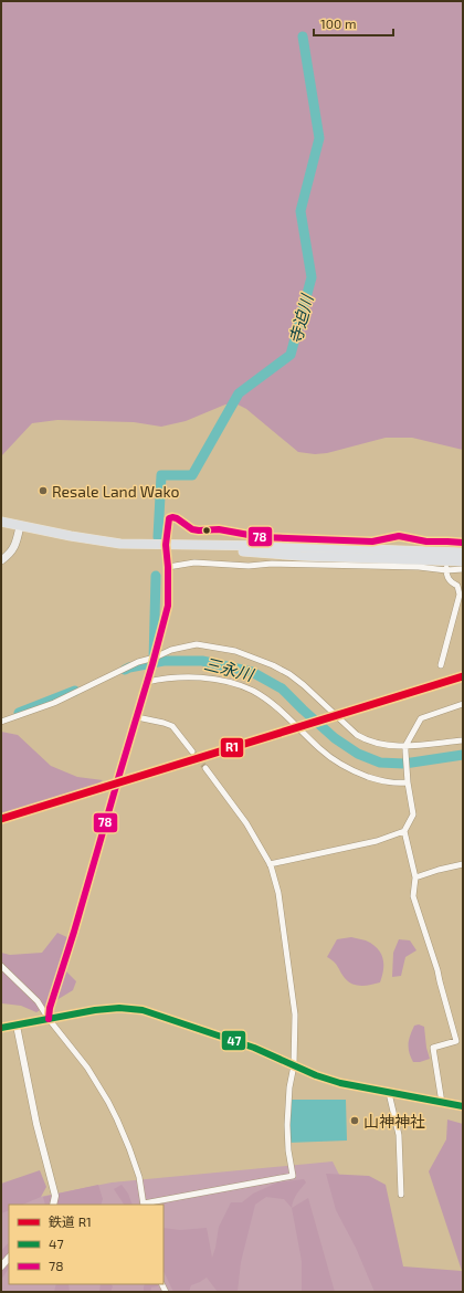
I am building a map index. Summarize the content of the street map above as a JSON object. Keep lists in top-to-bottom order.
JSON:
{
  "water": ["寺迫川", "三永川"],
  "places": ["Resale Land Wako", "山神神社"],
  "lines": ["transit line 78", "rail line R1", "transit line 47"],
  "legend": ["鉄道 R1", "47", "78"],
  "scale_bar": "100 m"
}
